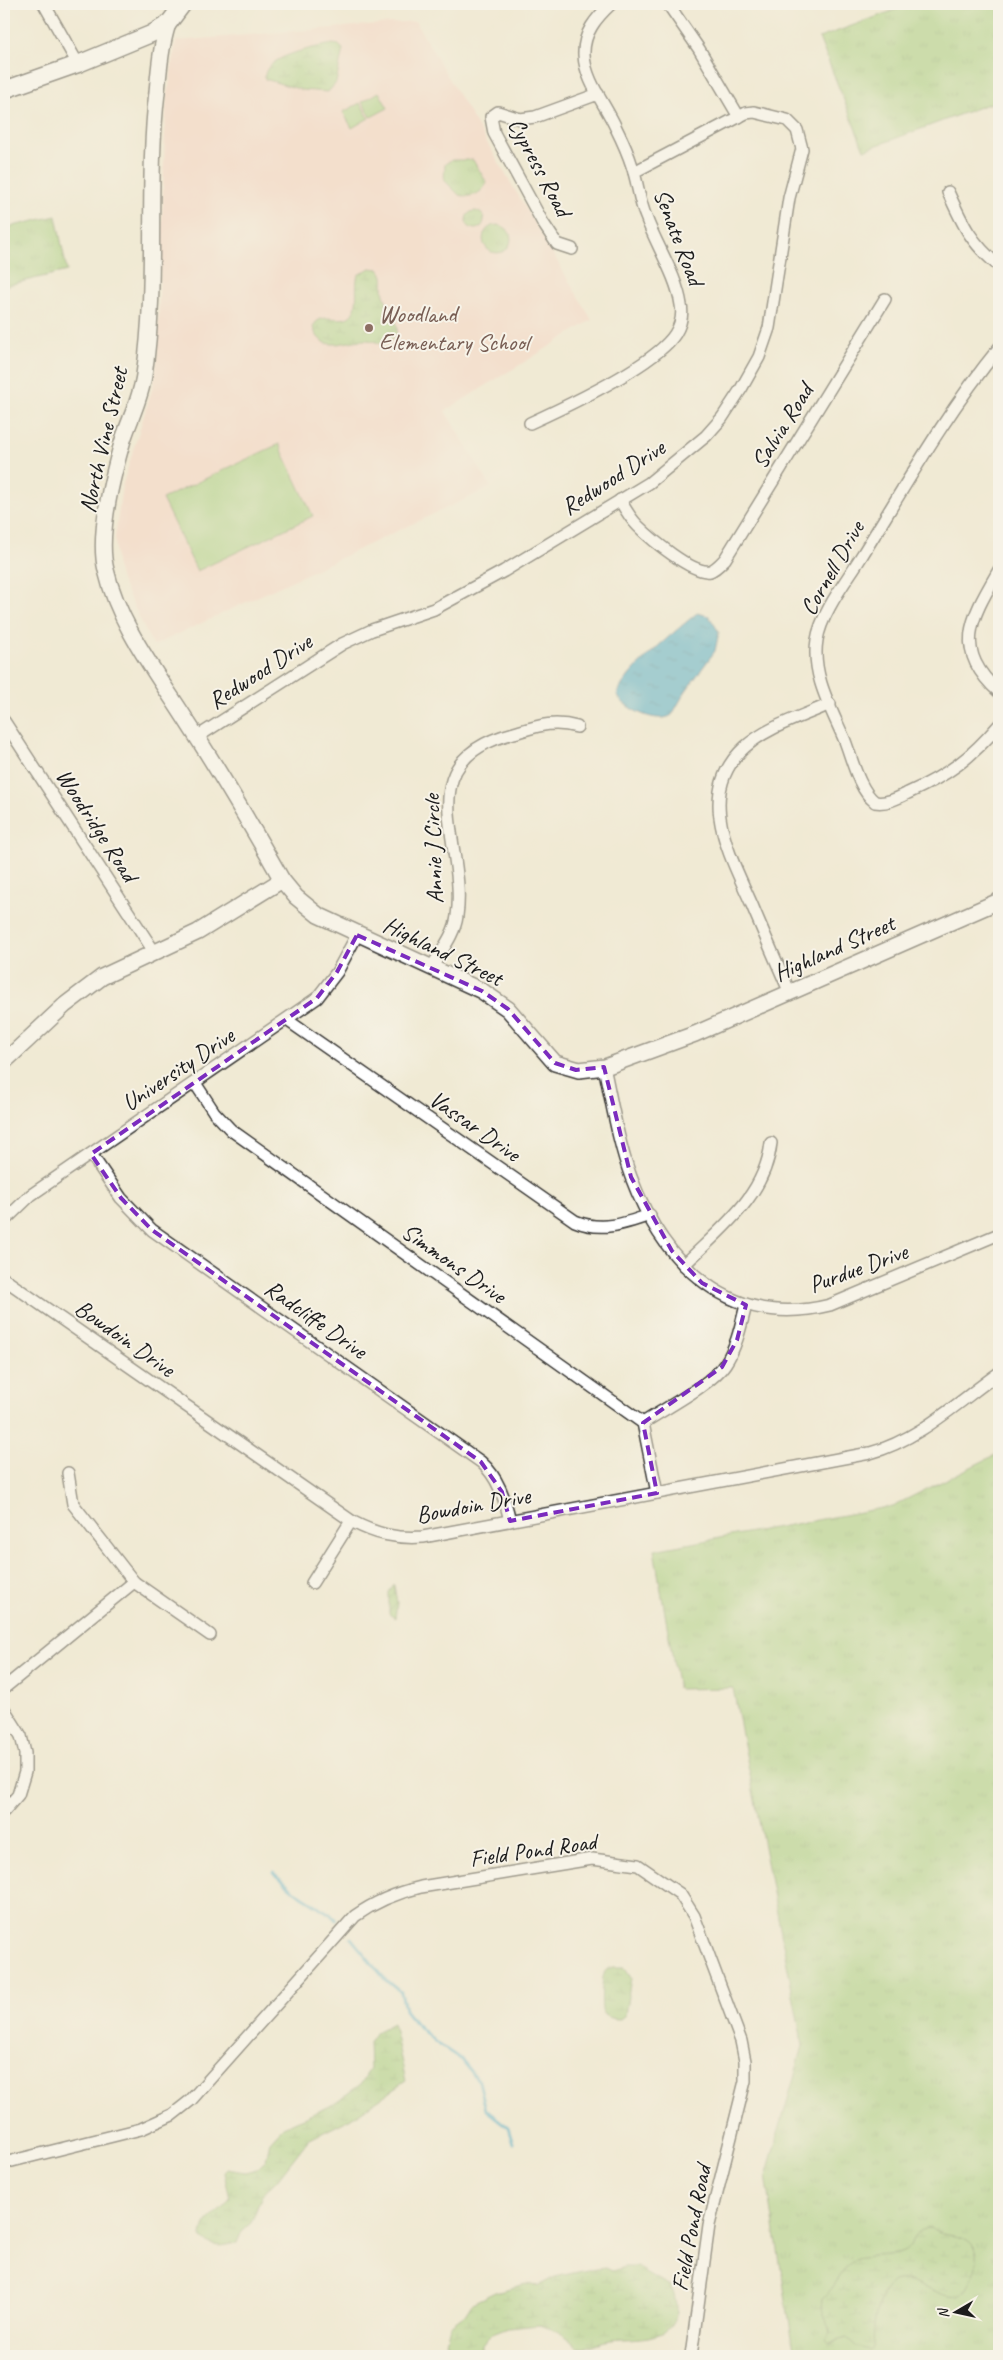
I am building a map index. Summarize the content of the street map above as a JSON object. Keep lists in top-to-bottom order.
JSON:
{
  "streets": {
    "street": [
      "Cypress Road",
      "Senate Road",
      "Salvia Road",
      "North Vine Street",
      "Redwood Drive",
      "Cornell Drive",
      "Woodridge Road",
      "Annie J Circle",
      "Highland Street",
      "University Drive",
      "Vassar Drive",
      "Simmons Drive",
      "Purdue Drive",
      "Radcliffe Drive",
      "Bowdoin Drive",
      "Field Pond Road"
    ]
  },
  "crossings": [
    ["Cypress Road", "Senate Road"],
    ["Salvia Road", "Redwood Drive"],
    ["North Vine Street", "Redwood Drive"],
    ["North Vine Street", "Highland Street"],
    ["Annie J Circle", "Highland Street"],
    ["Highland Street", "University Drive"],
    ["Highland Street", "Purdue Drive"],
    ["University Drive", "Vassar Drive"],
    ["University Drive", "Simmons Drive"],
    ["University Drive", "Radcliffe Drive"],
    ["Vassar Drive", "Purdue Drive"],
    ["Radcliffe Drive", "Bowdoin Drive"]
  ],
  "places": ["Woodland Elementary School"],
  "north": "left"
}
